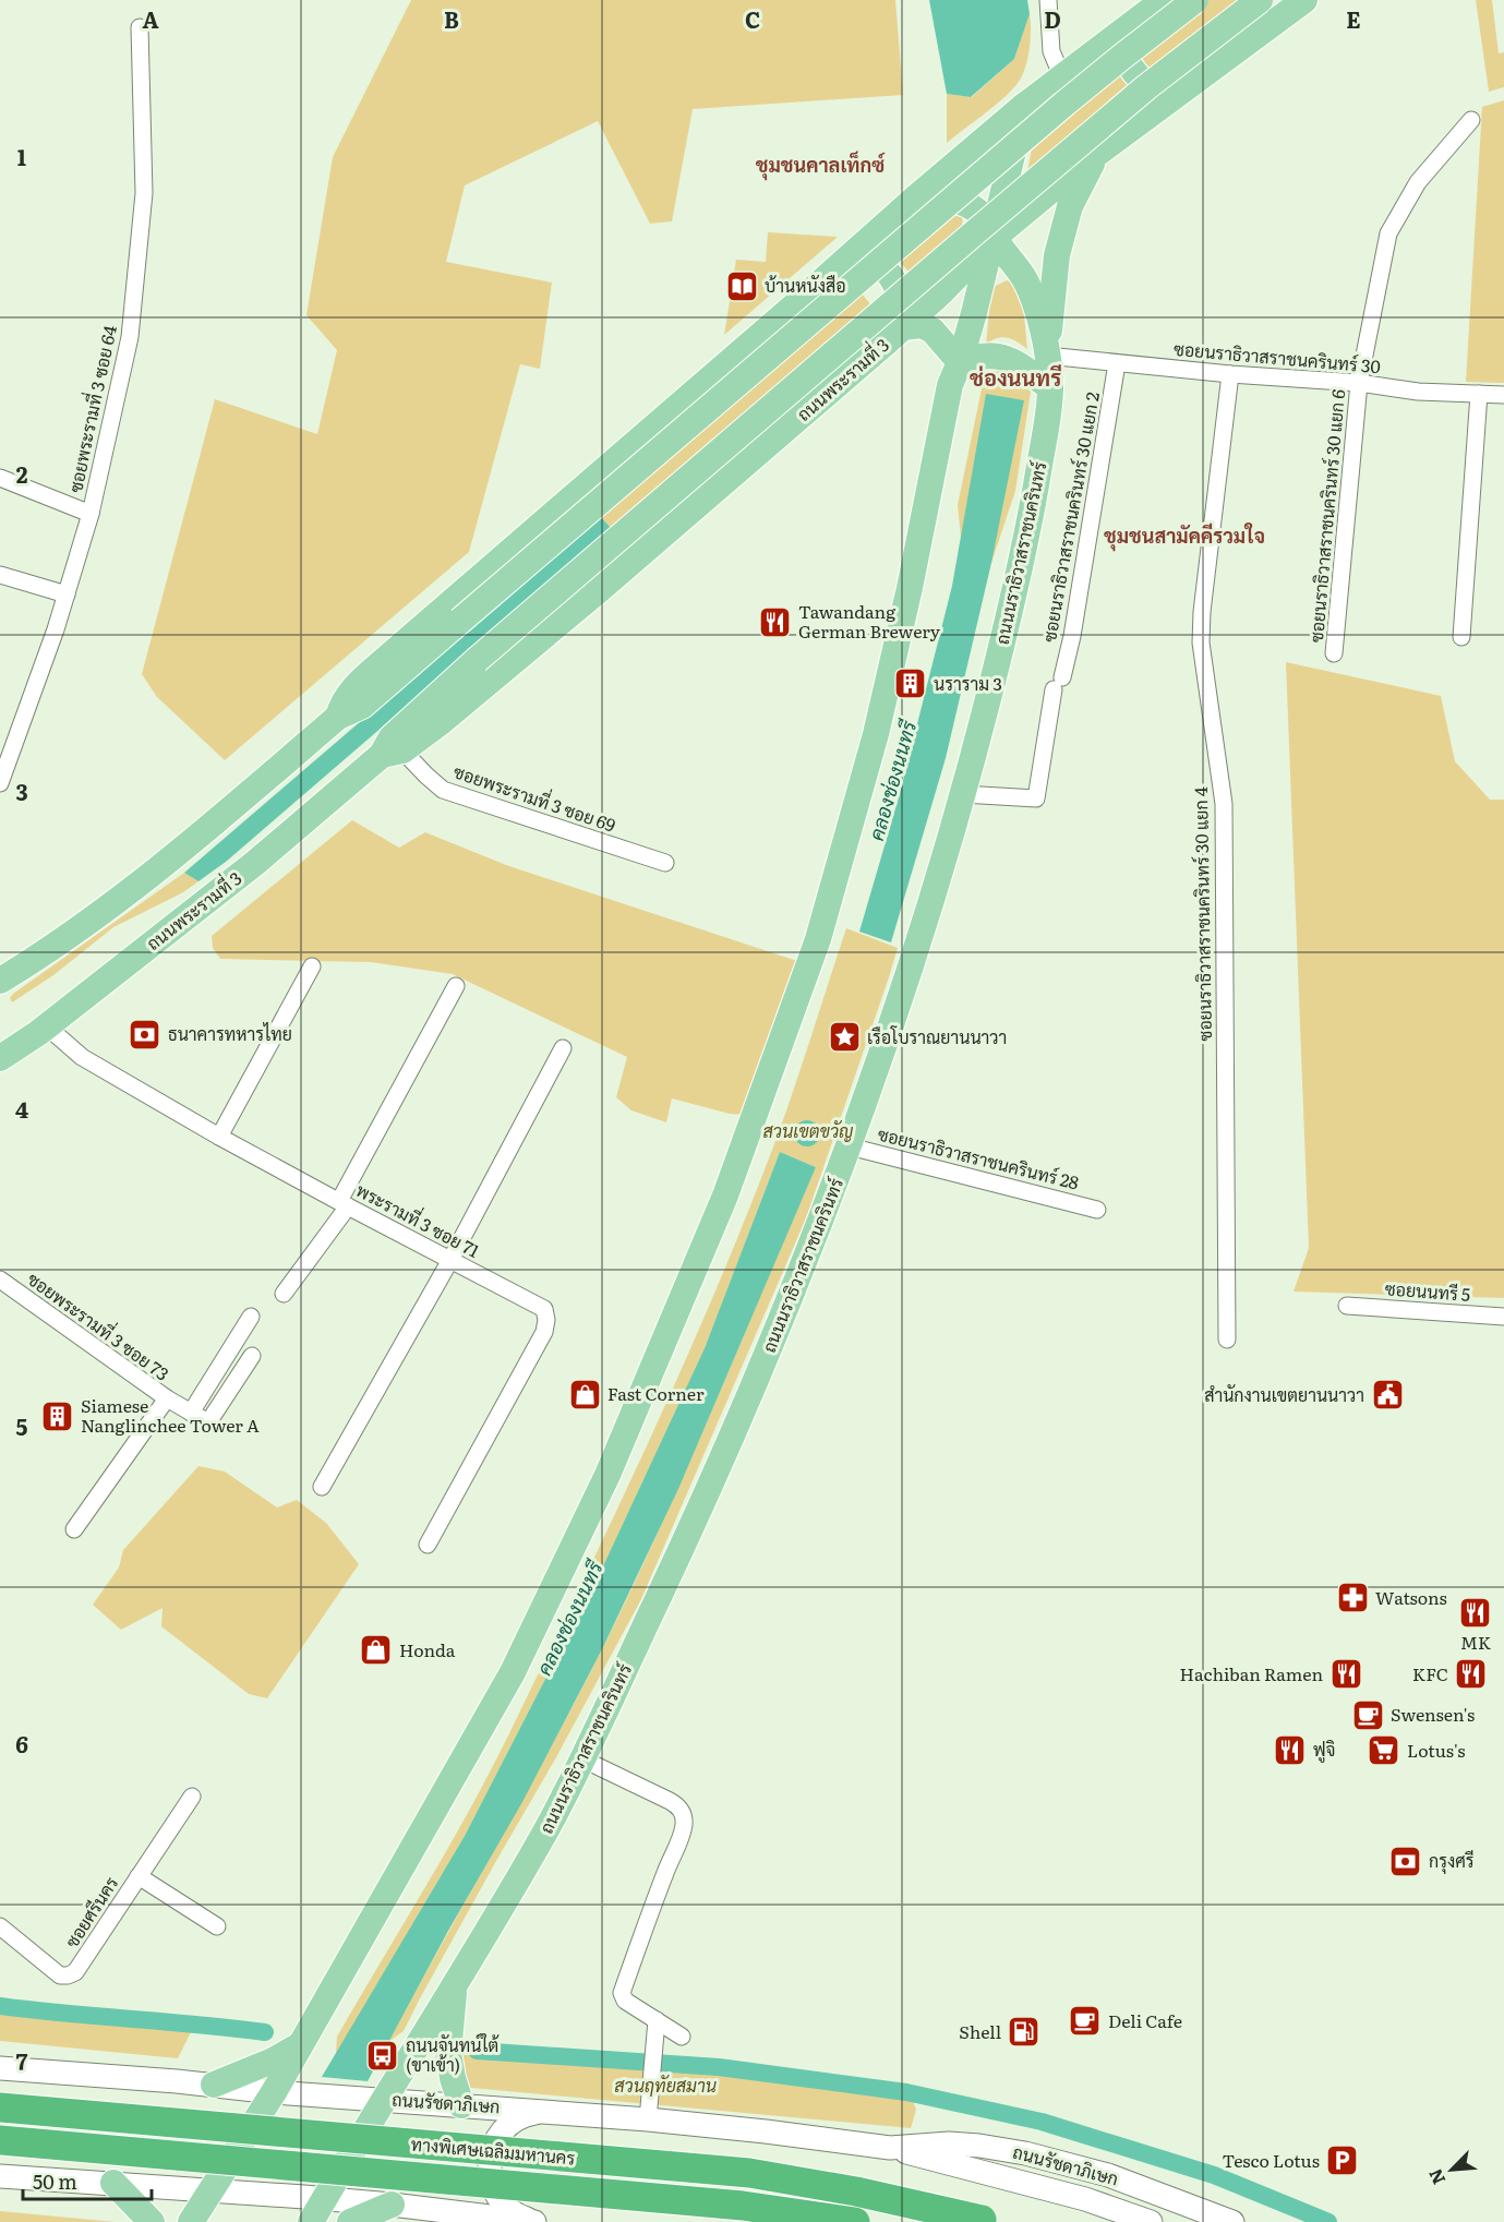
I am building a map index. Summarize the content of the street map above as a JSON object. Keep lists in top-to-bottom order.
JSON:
{
  "streets": {
    "highway": ["ทางพิเศษเฉลิมมหานคร"],
    "main road": ["ถนนพระรามที่ 3", "ถนนนราธิวาสราชนครินทร์", "ถนนรัชดาภิเษก"],
    "street": [
      "ซอยนราธิวาสราชนครินทร์ 30",
      "ซอยพระรามที่ 3 ซอย 64",
      "ซอยนราธิวาสราชนครินทร์ 30 แยก 6",
      "ซอยนราธิวาสราชนครินทร์ 30 แยก 2",
      "ซอยพระรามที่ 3 ซอย 69",
      "ซอยนราธิวาสราชนครินทร์ 30 แยก 4",
      "ซอยนราธิวาสราชนครินทร์ 28",
      "พระรามที่ 3 ซอย 71",
      "ซอยนนทรี 5",
      "ซอยพระรามที่ 3 ซอย 73",
      "ซอยศรีนคร"
    ]
  },
  "crossings": [
    ["ซอยนราธิวาสราชนครินทร์ 30", "ซอยนราธิวาสราชนครินทร์ 30 แยก 6"],
    ["ซอยนราธิวาสราชนครินทร์ 30", "ซอยนราธิวาสราชนครินทร์ 30 แยก 2"],
    ["ซอยนราธิวาสราชนครินทร์ 30", "ถนนนราธิวาสราชนครินทร์"],
    ["ซอยนราธิวาสราชนครินทร์ 30", "ซอยนราธิวาสราชนครินทร์ 30 แยก 4"],
    ["ถนนพระรามที่ 3", "ถนนนราธิวาสราชนครินทร์"],
    ["ถนนพระรามที่ 3", "ซอยพระรามที่ 3 ซอย 69"],
    ["ถนนพระรามที่ 3", "พระรามที่ 3 ซอย 71"],
    ["ซอยนราธิวาสราชนครินทร์ 30 แยก 2", "ถนนนราธิวาสราชนครินทร์"],
    ["ถนนนราธิวาสราชนครินทร์", "ซอยนราธิวาสราชนครินทร์ 28"],
    ["ถนนนราธิวาสราชนครินทร์", "ถนนรัชดาภิเษก"]
  ],
  "districts": ["ชุมชนคาลเท็กซ์", "ช่องนนทรี", "ชุมชนสามัคคีรวมใจ"],
  "water": ["คลองช่องนนทรี"],
  "parks": ["สวนเขตขวัญ", "สวนฤทัยสมาน"],
  "places": {
    "library": ["บ้านหนังสือ"],
    "restaurant": [
      "Tawandang German Brewery",
      "MK",
      "Hachiban Ramen",
      "KFC",
      "ฟูจิ"
    ],
    "building": ["นราราม 3", "Siamese Nanglinchee Tower A"],
    "bank": ["ธนาคารทหารไทย", "กรุงศรี"],
    "place": ["เรือโบราณยานนาวา"],
    "shop": ["Fast Corner", "Honda"],
    "public building": ["สำนักงานเขตยานนาวา"],
    "pharmacy": ["Watsons"],
    "cafe": ["Swensen's", "Deli Cafe"],
    "supermarket": ["Lotus's"],
    "fuel station": ["Shell"],
    "bus stop": ["ถนนจันทน์ใต้ (ขาเข้า)"],
    "parking": ["Tesco Lotus"]
  },
  "scale_bar": "50 m",
  "north": "bottom left",
  "grid": {
    "columns": [
      "A",
      "B",
      "C",
      "D",
      "E"
    ],
    "rows": [
      "1",
      "2",
      "3",
      "4",
      "5",
      "6",
      "7"
    ]
  }
}
